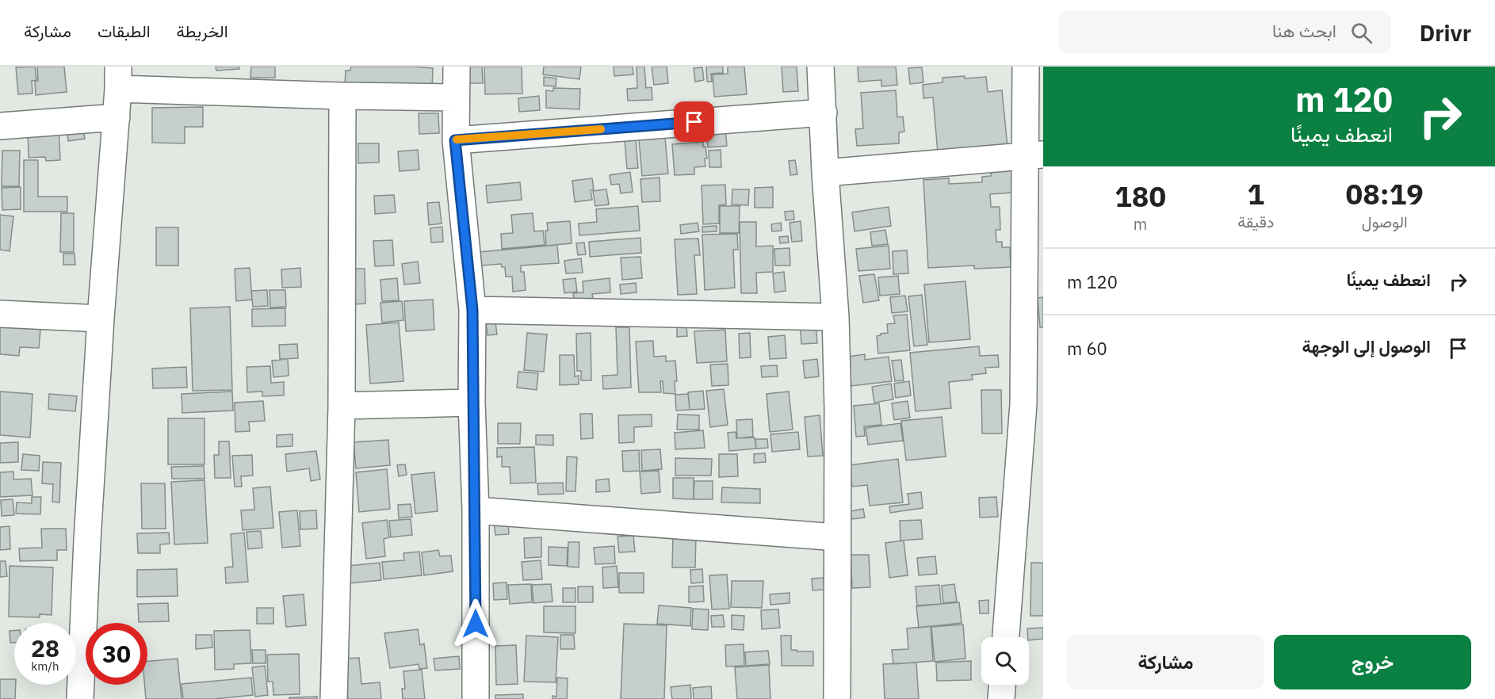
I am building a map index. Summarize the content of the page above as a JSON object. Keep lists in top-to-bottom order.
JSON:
{
  "page": {
    "header": "Drivr",
    "search": "ابحث هنا",
    "nav": ["الخريطة", "الطبقات", "مشاركة"],
    "turn": ["120 m", "انعطف يمينًا"],
    "eta": [
      "08:19",
      "الوصول",
      "1",
      "دقيقة",
      "180",
      "m"
    ],
    "list": [
      {
        "name": "انعطف يمينًا",
        "value": "120 m"
      },
      {
        "name": "الوصول إلى الوجهة",
        "value": "60 m"
      }
    ],
    "speed": "28 km/h",
    "limit": "30",
    "buttons": ["خروج", "مشاركة"]
  }
}
